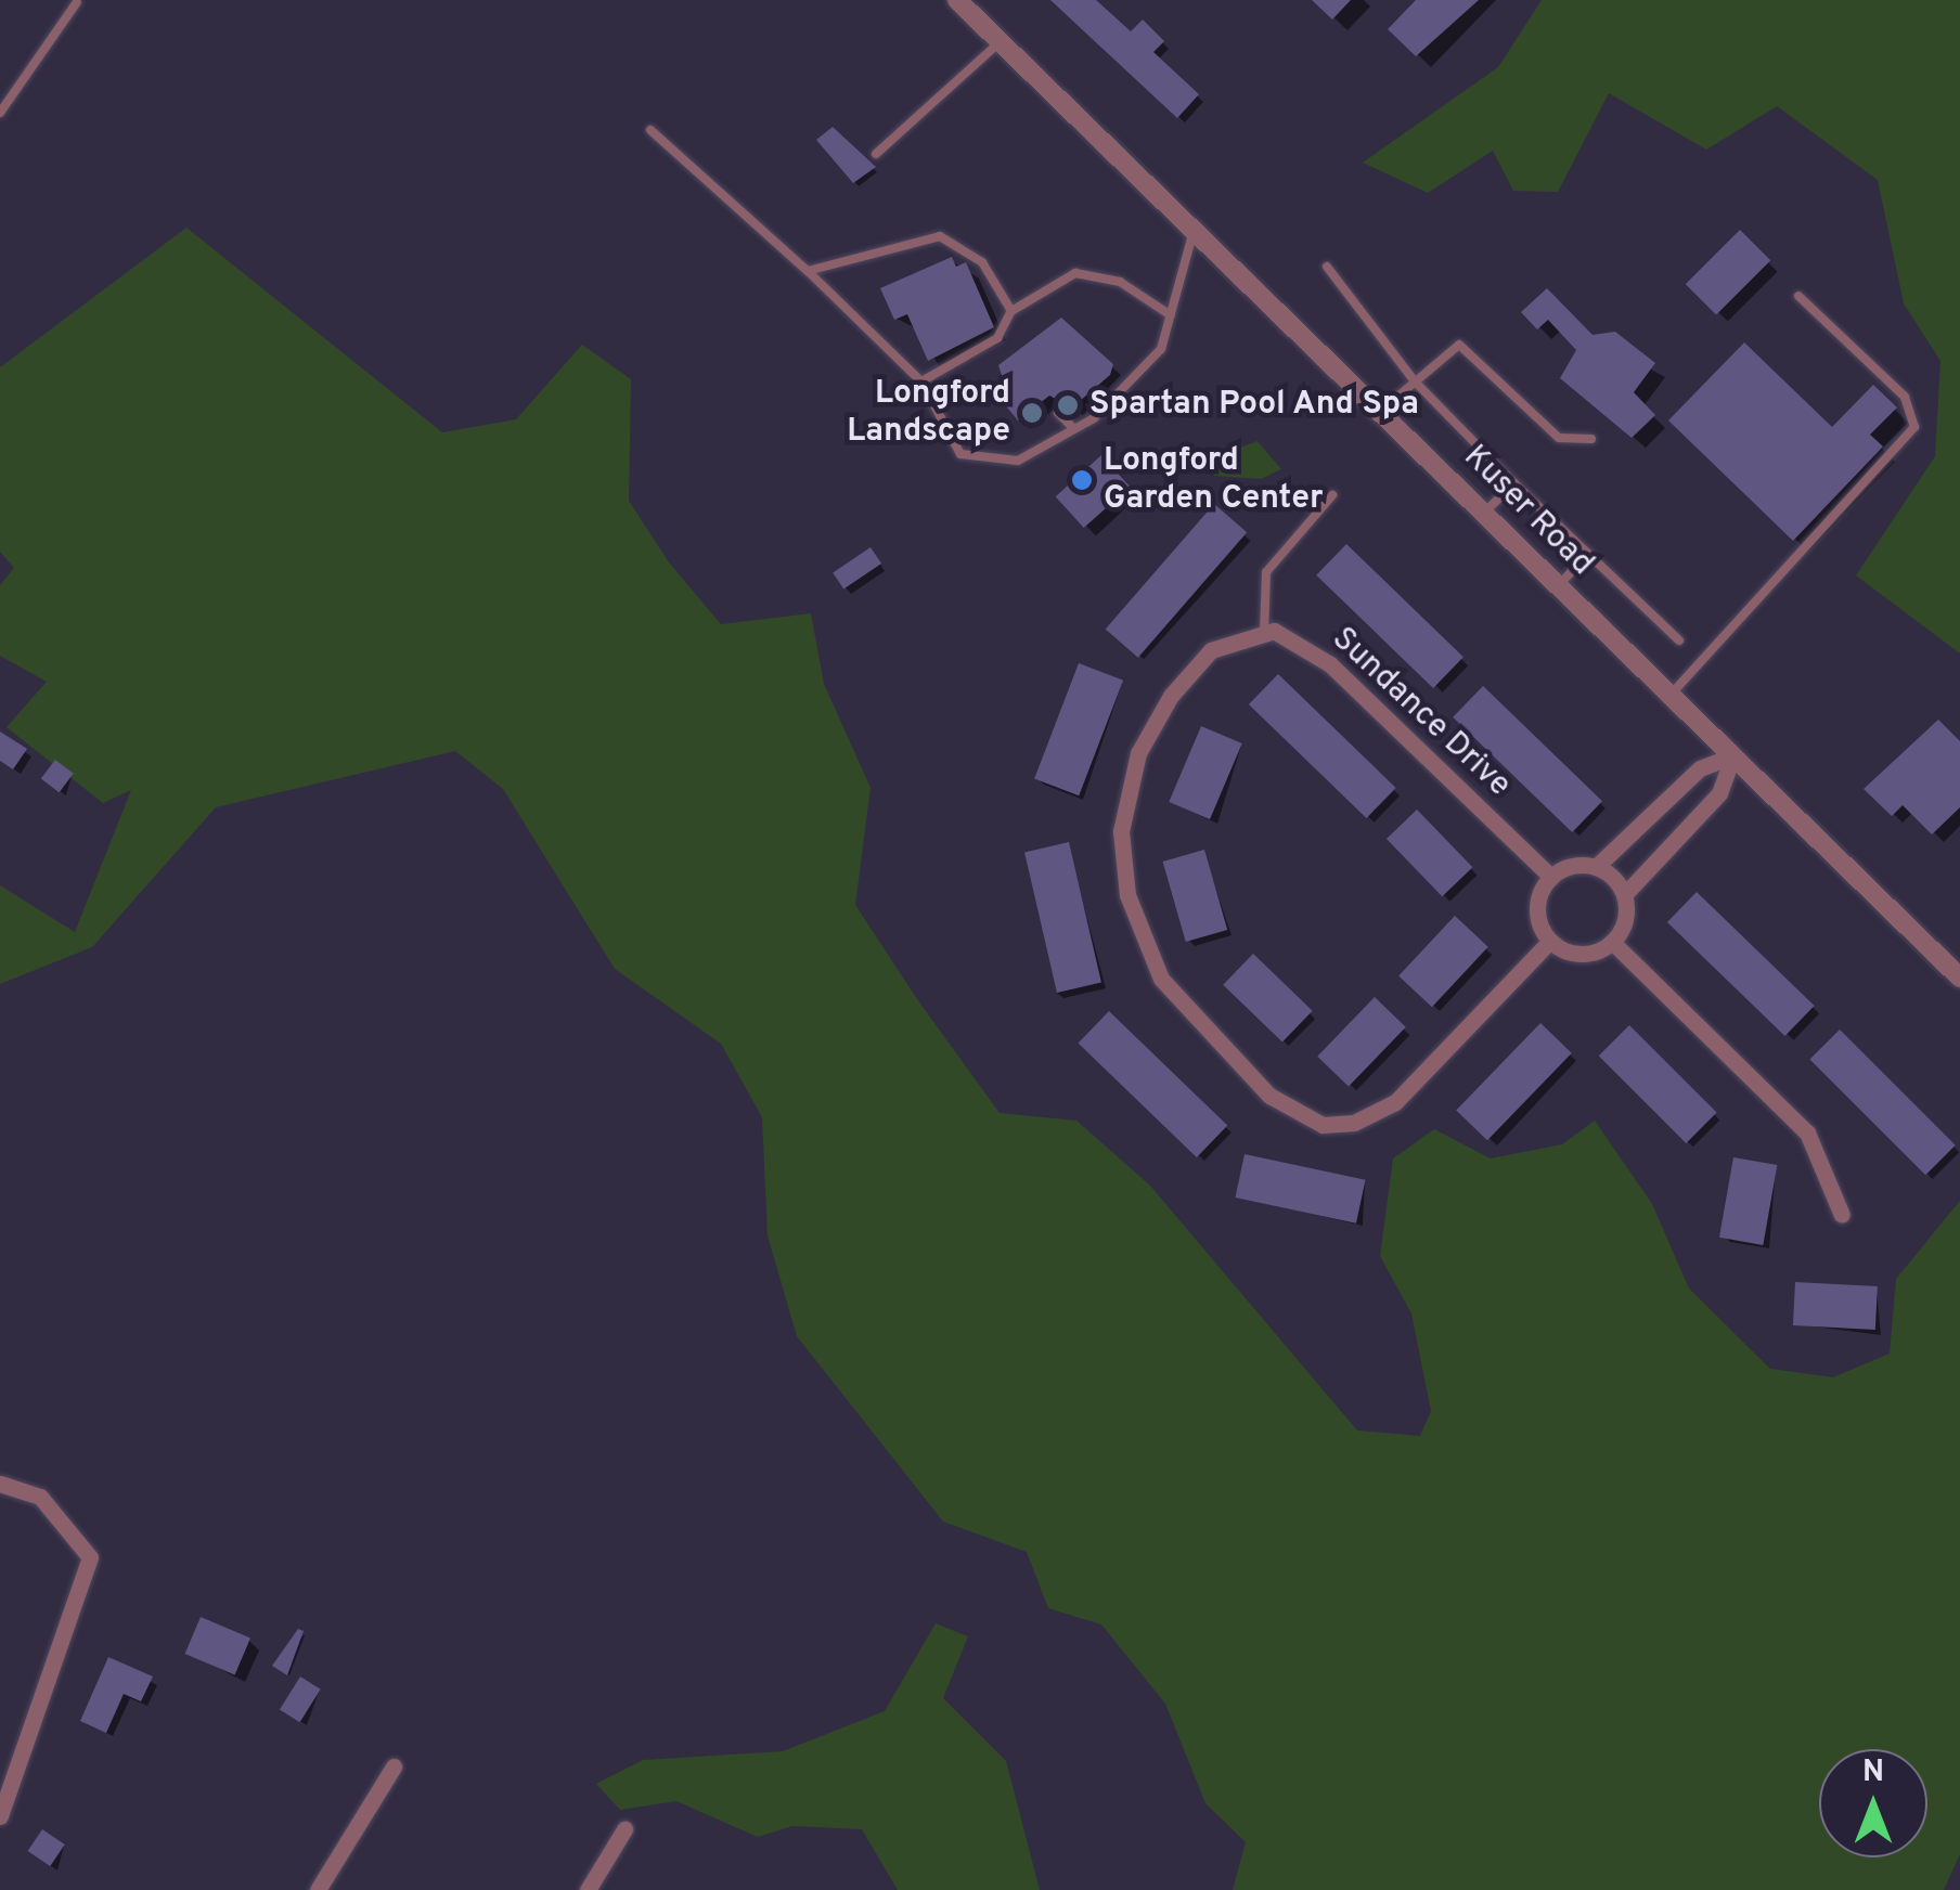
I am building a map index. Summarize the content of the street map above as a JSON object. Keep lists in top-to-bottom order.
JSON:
{
  "streets": {
    "street": ["Kuser Road", "Sundance Drive"]
  },
  "places": ["Spartan Pool And Spa", "Longford Landscape", "Longford Garden Center"],
  "north": "top"
}
